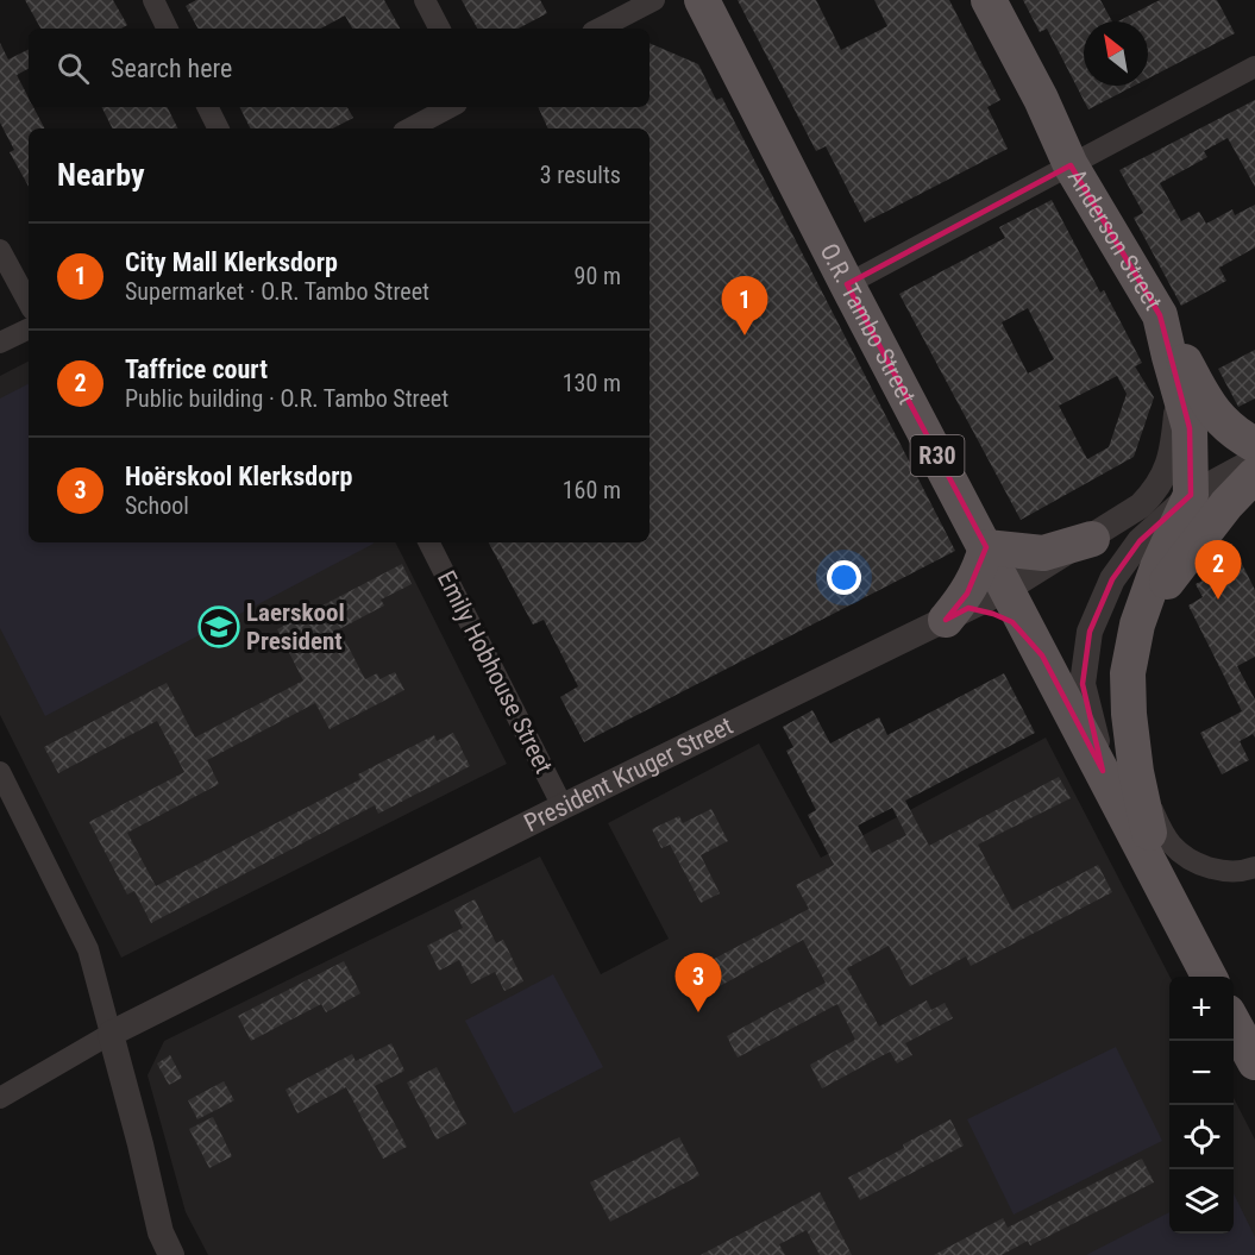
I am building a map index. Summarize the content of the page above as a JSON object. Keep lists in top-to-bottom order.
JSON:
{
  "streets": {
    "main road": ["Anderson Street", "O.R. Tambo Street", "R30"],
    "street": ["Emily Hobhouse Street", "President Kruger Street"]
  },
  "crossings": [
    ["Anderson Street", "O.R. Tambo Street"],
    ["Anderson Street", "President Kruger Street"],
    ["O.R. Tambo Street", "President Kruger Street"],
    ["Emily Hobhouse Street", "President Kruger Street"]
  ],
  "places": {
    "school or university": ["Laerskool President"]
  },
  "north": "top left",
  "page": {
    "search": "Search here",
    "heading": ["Nearby", "3 results"],
    "list": [
      {
        "mark": "1",
        "name": "City Mall Klerksdorp",
        "note": "Supermarket · O.R. Tambo Street",
        "value": "90 m"
      },
      {
        "mark": "2",
        "name": "Taffrice court",
        "note": "Public building · O.R. Tambo Street",
        "value": "130 m"
      },
      {
        "mark": "3",
        "name": "Hoërskool Klerksdorp",
        "note": "School",
        "value": "160 m"
      }
    ],
    "pins": ["1", "2", "3"],
    "map_buttons": ["+", "−"]
  }
}
